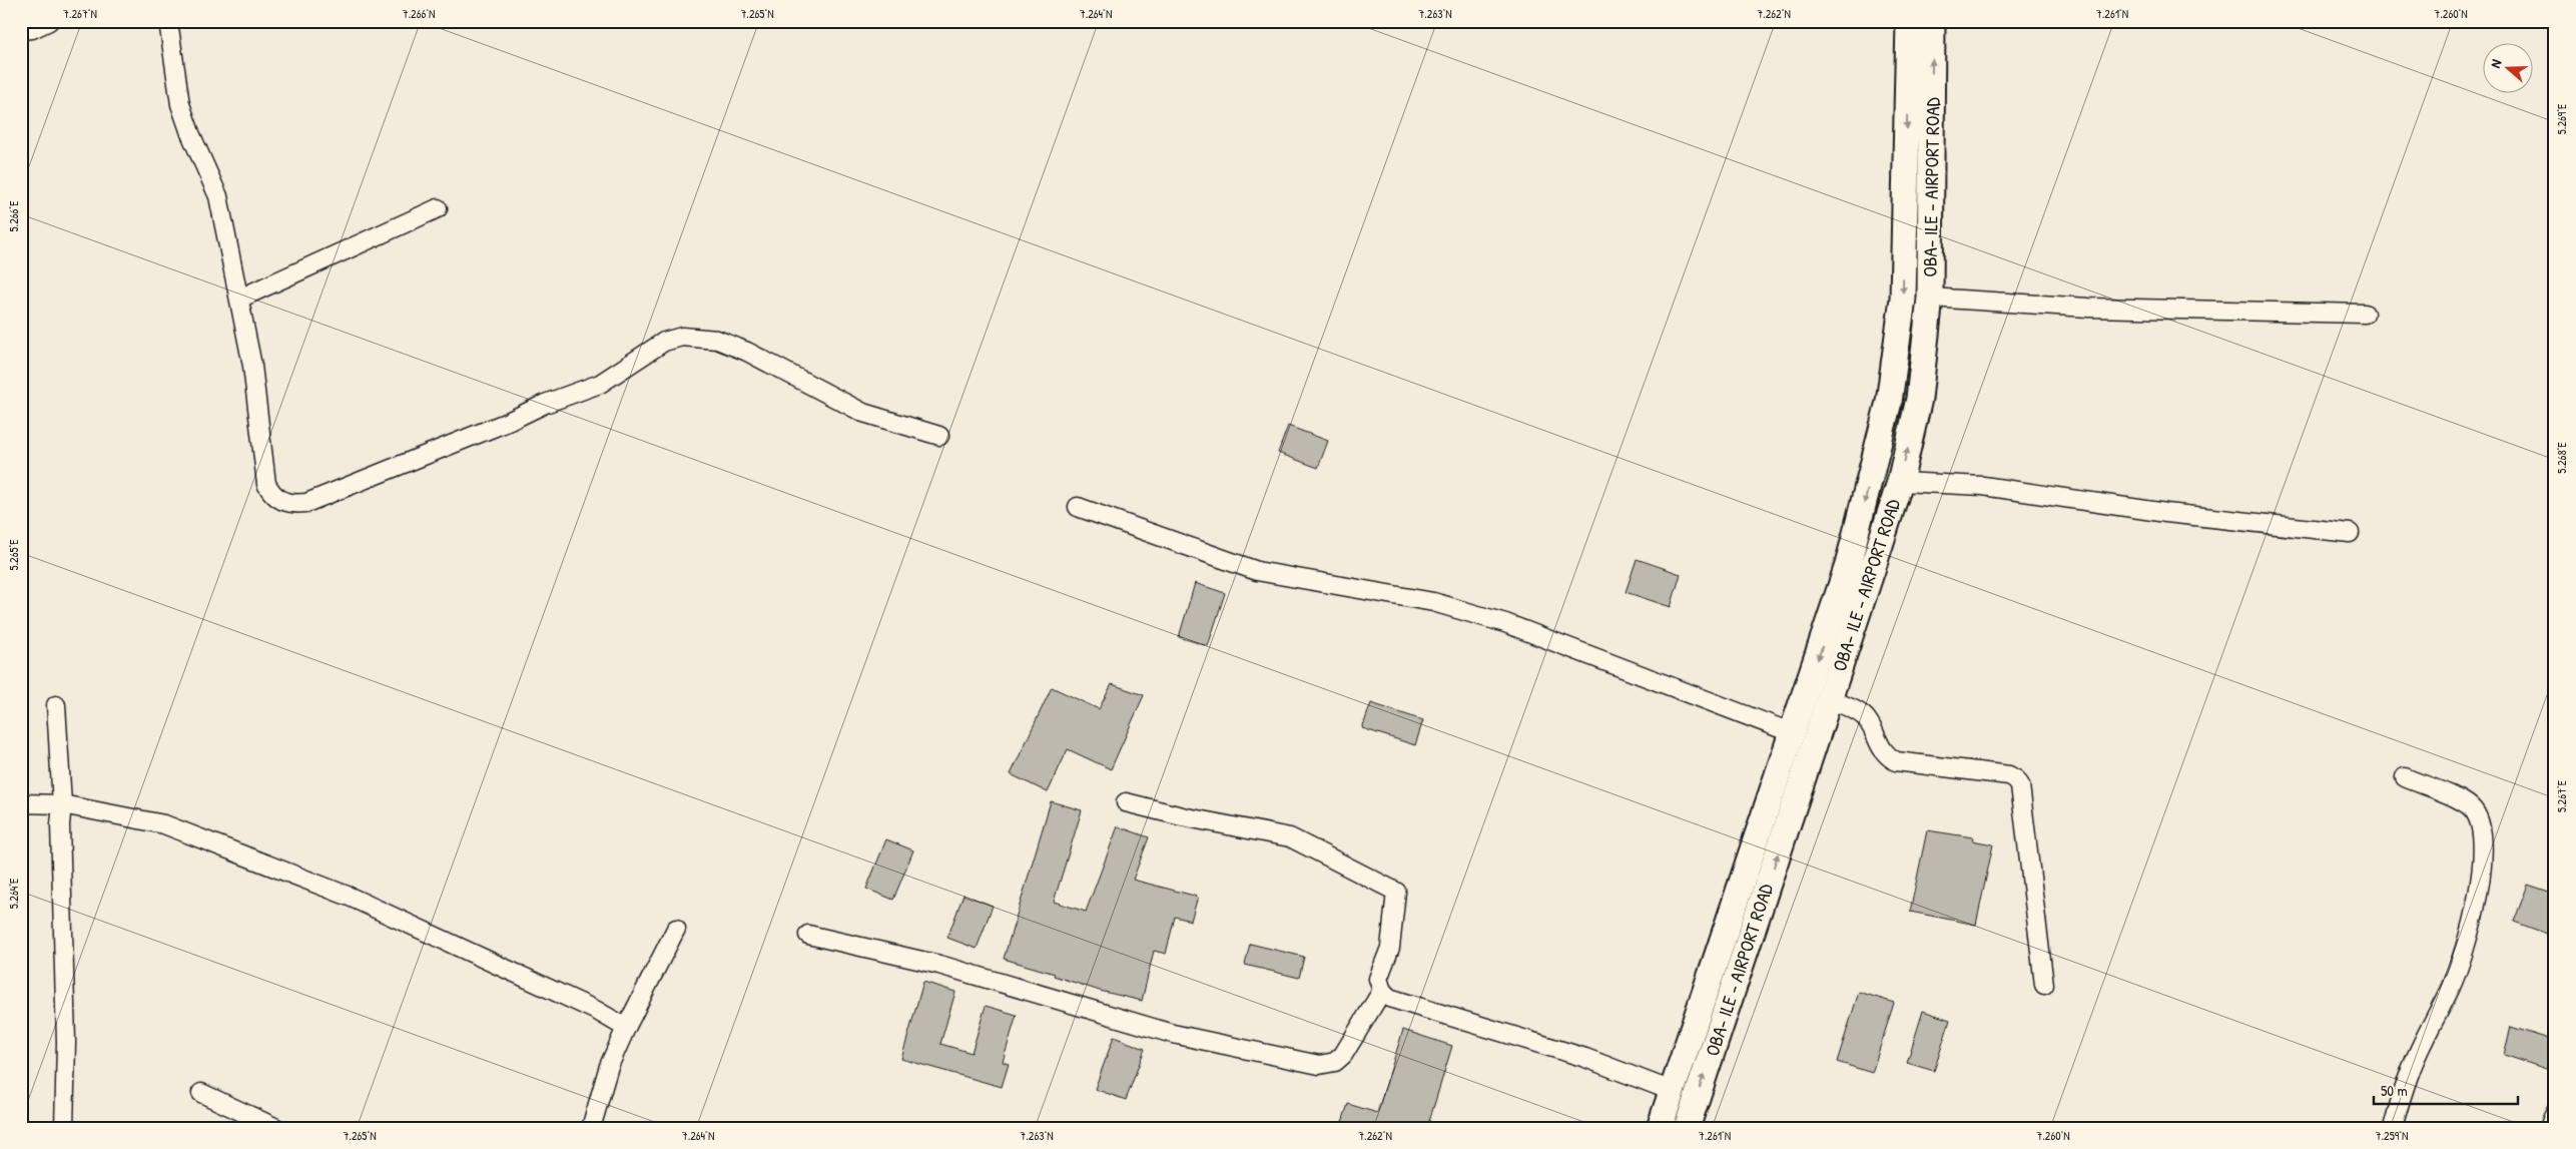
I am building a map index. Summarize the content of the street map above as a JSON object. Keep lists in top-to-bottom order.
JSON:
{
  "streets": {
    "main road": ["OBA- ILE - AIRPORT ROAD"]
  },
  "scale_bar": "50 m",
  "north": "left",
  "coordinates": [
    "7.267°N",
    "7.266°N",
    "7.265°N",
    "7.264°N",
    "7.263°N",
    "7.262°N",
    "7.261°N",
    "7.260°N",
    "5.269°E",
    "5.266°E",
    "5.268°E",
    "5.265°E",
    "5.267°E",
    "5.264°E",
    "7.259°N"
  ]
}
